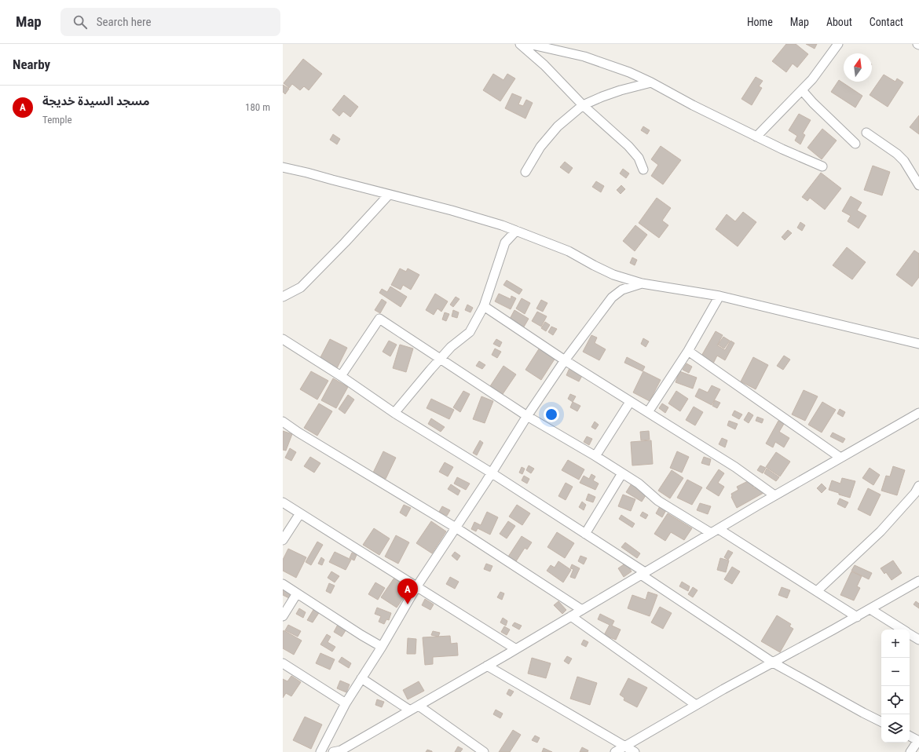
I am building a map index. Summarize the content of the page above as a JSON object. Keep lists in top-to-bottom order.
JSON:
{
  "north": "top",
  "page": {
    "header": "Map",
    "search": "Search here",
    "nav": [
      "Home",
      "Map",
      "About",
      "Contact"
    ],
    "heading": "Nearby",
    "list": [
      {
        "mark": "A",
        "name": "مسجد السيدة خديجة",
        "note": "Temple",
        "value": "180 m"
      }
    ],
    "pins": "A",
    "map_buttons": ["+", "−"]
  }
}
